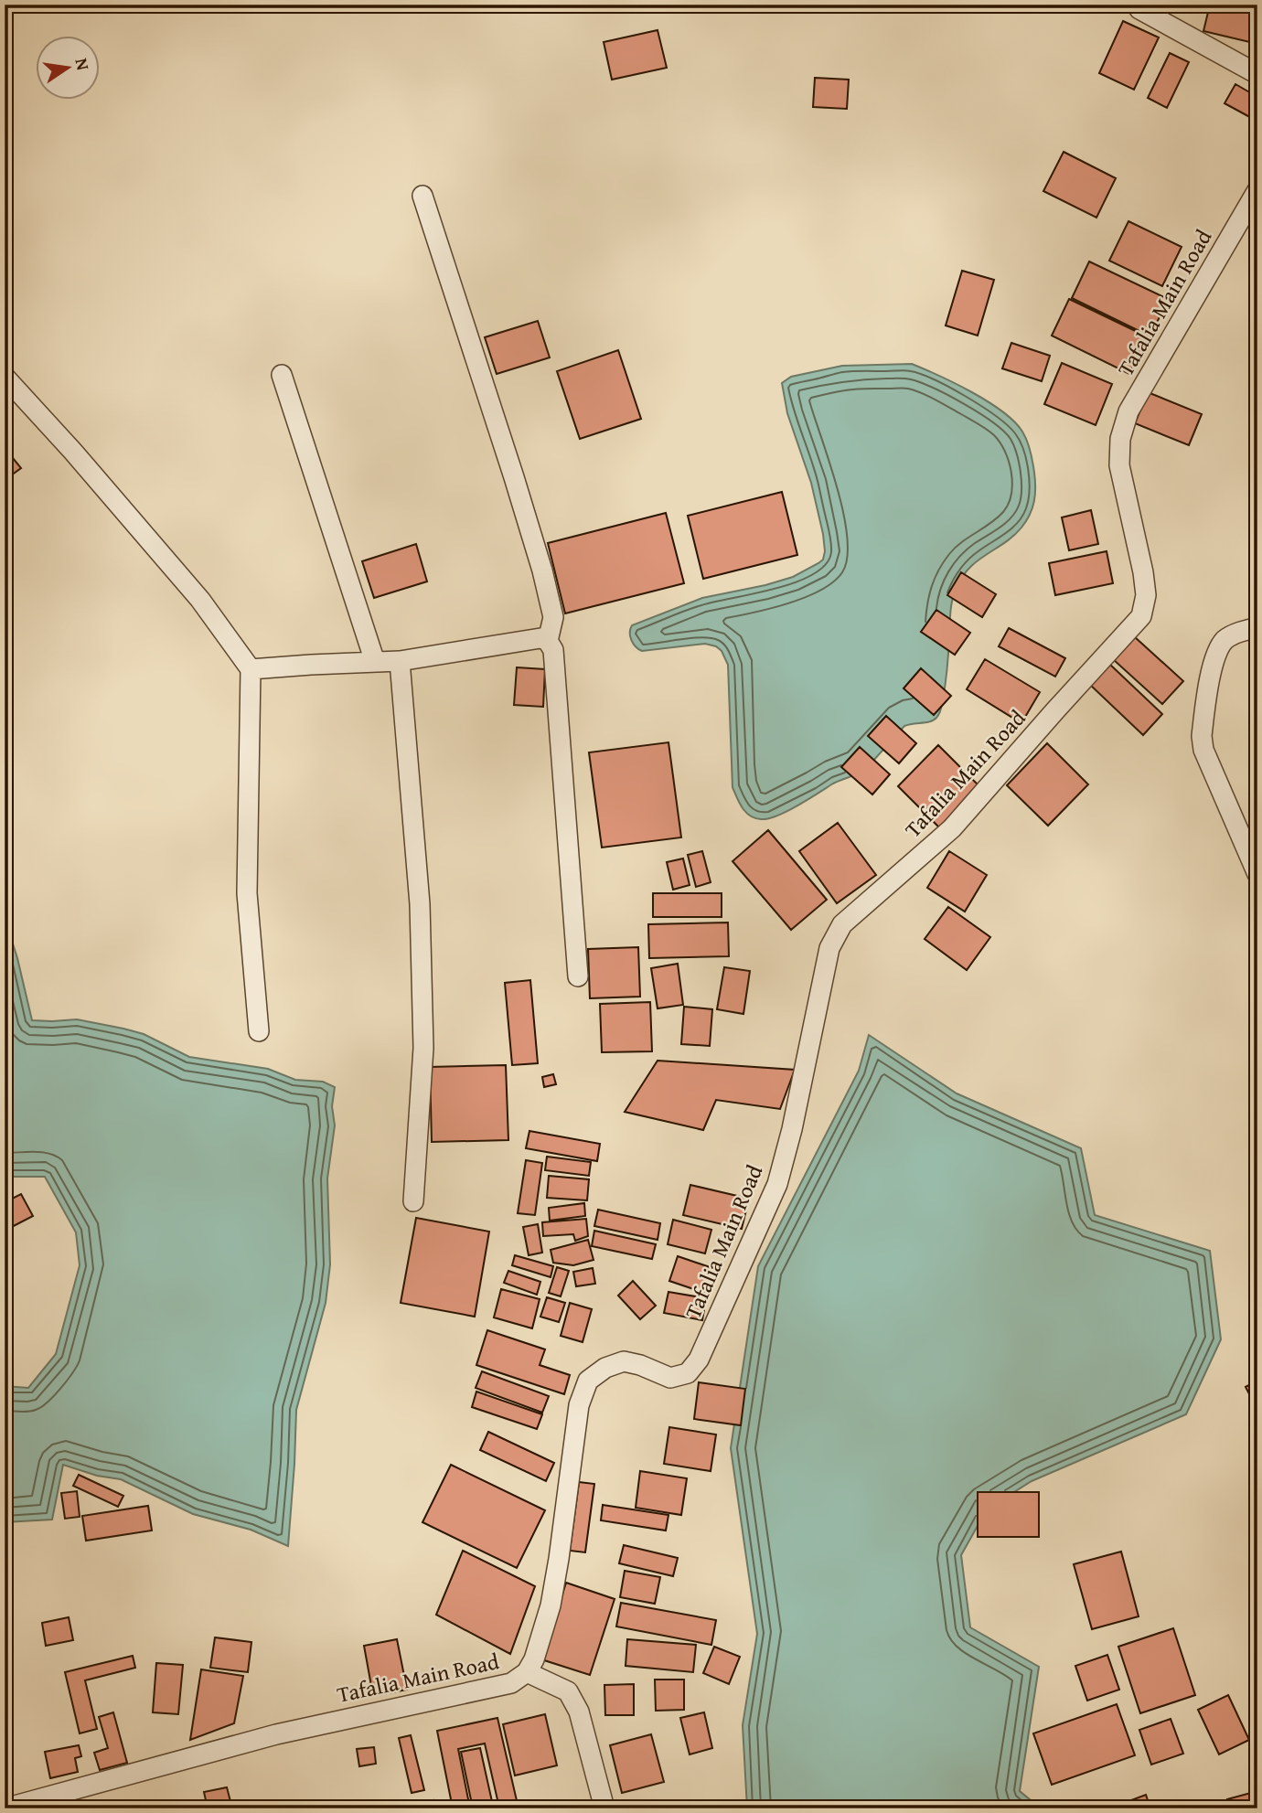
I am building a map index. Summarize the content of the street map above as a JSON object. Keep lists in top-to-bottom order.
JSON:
{
  "streets": {
    "street": ["Tafalia Main Road"]
  },
  "north": "right"
}
